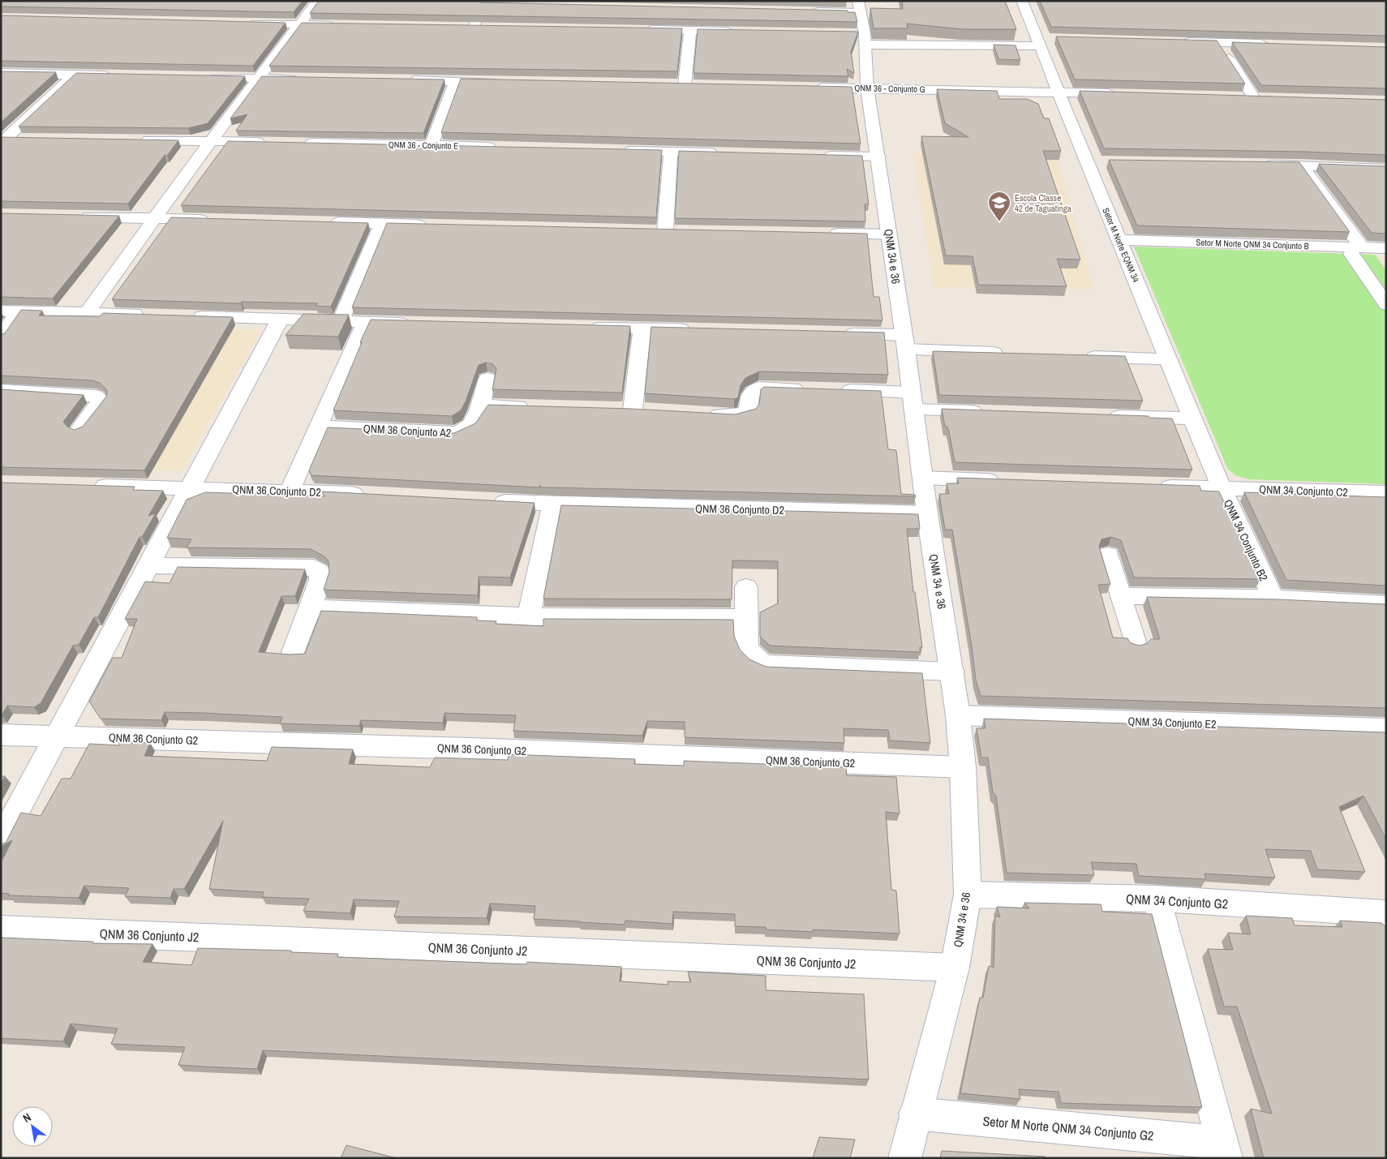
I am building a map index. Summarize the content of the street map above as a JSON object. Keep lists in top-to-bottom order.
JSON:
{
  "streets": {
    "street": [
      "QNM 36 - Conjunto G",
      "QNM 36 - Conjunto E",
      "Setor M Norte QNM 34 Conjunto B",
      "Setor M Norte EQNM 34",
      "QNM 34 e 36",
      "QNM 36 Conjunto A2",
      "QNM 36 Conjunto D2",
      "QNM 34 Conjunto C2",
      "QNM 34 Conjunto B2",
      "QNM 34 Conjunto E2",
      "QNM 36 Conjunto G2",
      "QNM 34 Conjunto G2",
      "QNM 36 Conjunto J2",
      "Setor M Norte QNM 34 Conjunto G2"
    ]
  },
  "crossings": [
    ["QNM 36 - Conjunto G", "Setor M Norte EQNM 34"],
    ["QNM 36 - Conjunto G", "QNM 34 e 36"],
    ["Setor M Norte QNM 34 Conjunto B", "Setor M Norte EQNM 34"],
    ["Setor M Norte EQNM 34", "QNM 34 Conjunto C2"],
    ["Setor M Norte EQNM 34", "QNM 34 Conjunto B2"],
    ["QNM 34 e 36", "QNM 36 Conjunto D2"],
    ["QNM 34 e 36", "QNM 34 Conjunto E2"],
    ["QNM 34 e 36", "QNM 36 Conjunto G2"],
    ["QNM 34 e 36", "QNM 34 Conjunto G2"],
    ["QNM 34 e 36", "QNM 36 Conjunto J2"],
    ["QNM 34 e 36", "Setor M Norte QNM 34 Conjunto G2"],
    ["QNM 34 Conjunto C2", "QNM 34 Conjunto B2"]
  ],
  "places": {
    "school or university": ["Escola Classe 42 de Taguatinga"]
  },
  "north": "top left"
}
